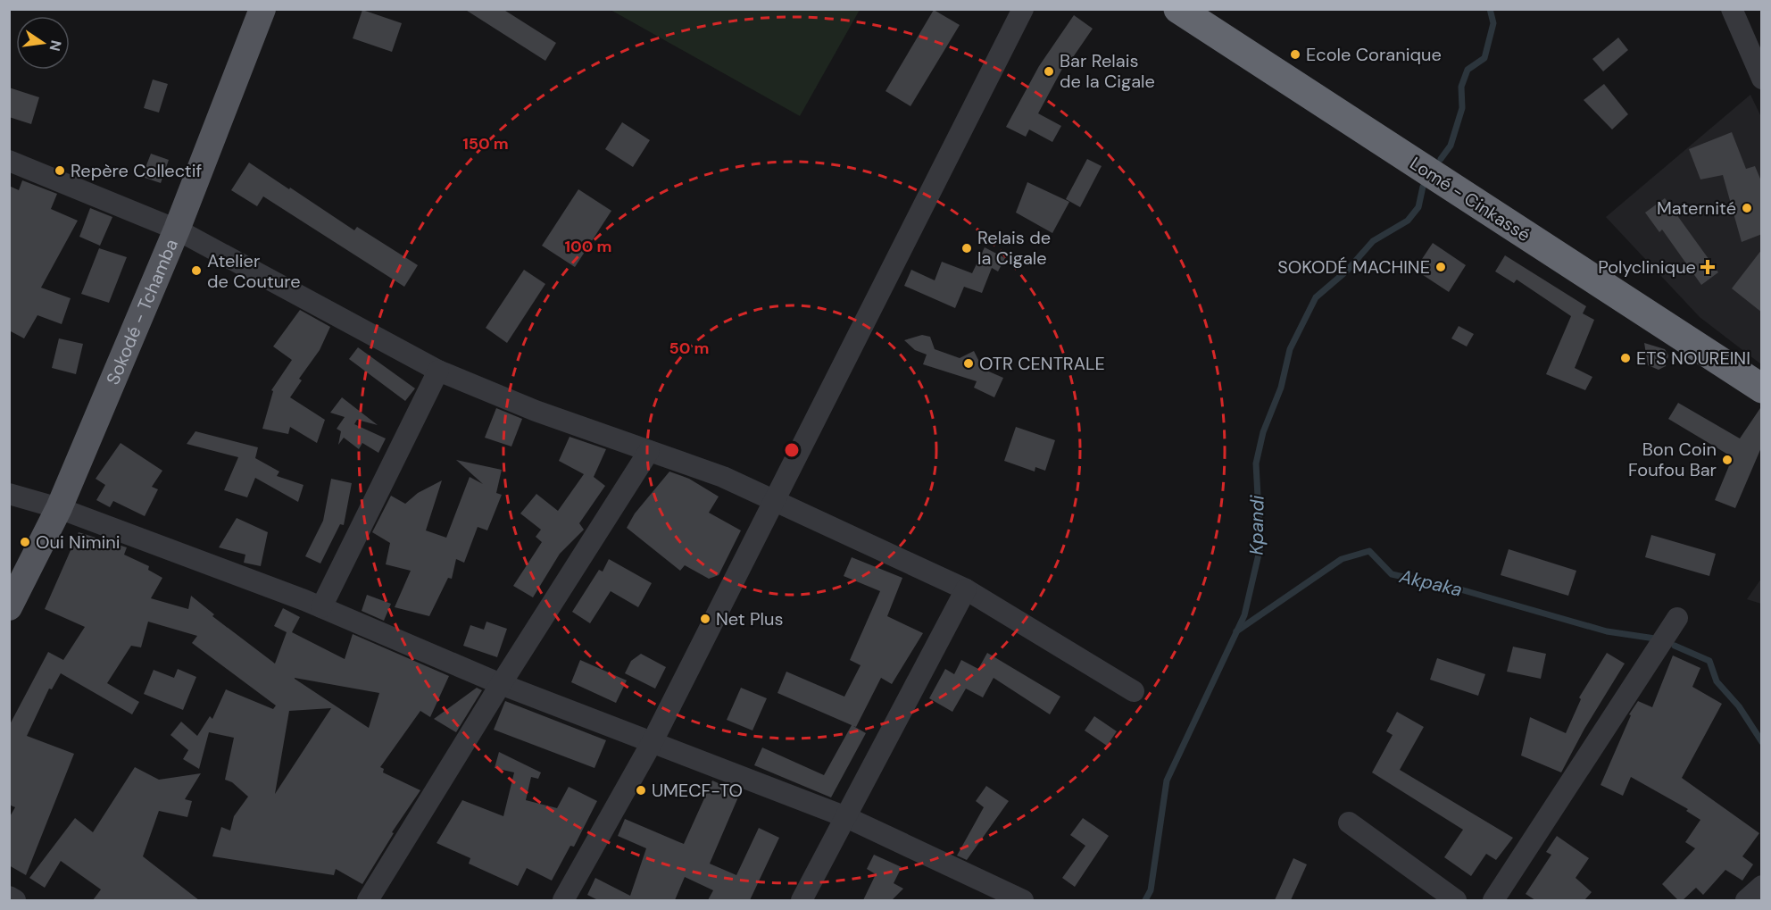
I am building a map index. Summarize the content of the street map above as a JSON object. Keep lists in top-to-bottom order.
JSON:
{
  "streets": {
    "highway": ["Lomé - Cinkassé"],
    "main road": ["Sokodé - Tchamba"]
  },
  "water": ["Kpandi", "Akpaka"],
  "places": {
    "other": [
      "Ecole Coranique",
      "Bar Relais de la Cigale",
      "Repère Collectif",
      "Maternité",
      "Relais de la Cigale",
      "SOKODÉ MACHINE",
      "Atelier de Couture",
      "ETS NOUREINI",
      "OTR CENTRALE",
      "Bon Coin Foufou Bar",
      "Oui Nimini",
      "Net Plus",
      "UMECF-TO"
    ],
    "health": ["Polyclinique"]
  },
  "north": "right",
  "rings": ["150 m", "100 m", "50 m"]
}
